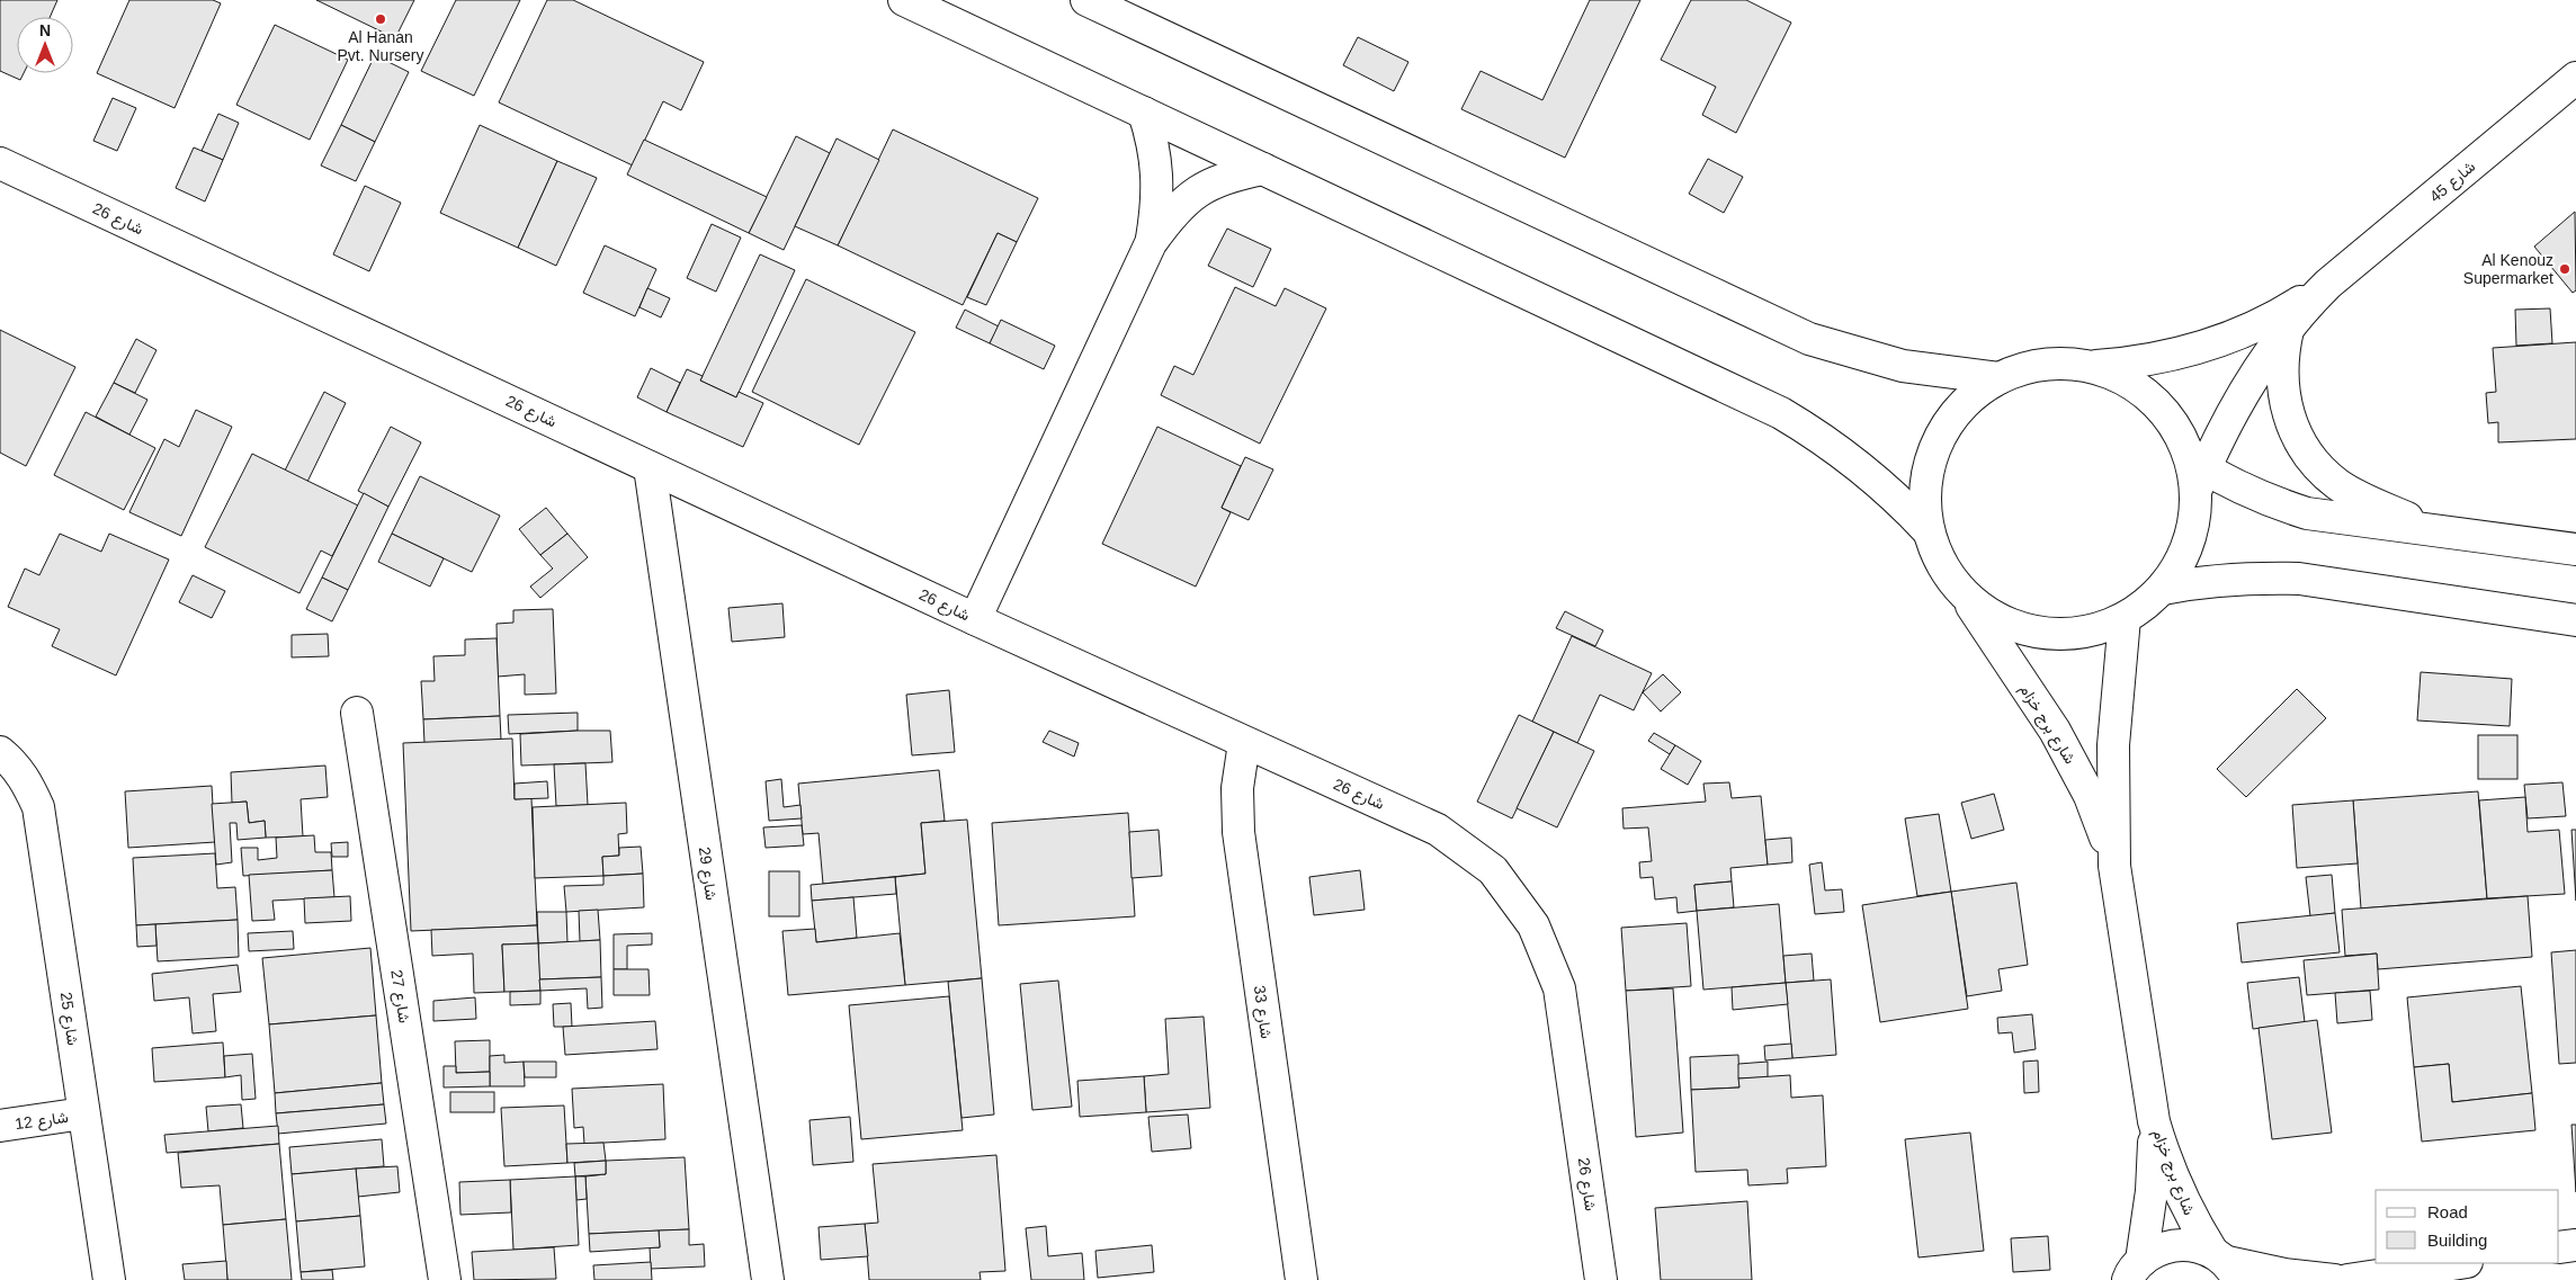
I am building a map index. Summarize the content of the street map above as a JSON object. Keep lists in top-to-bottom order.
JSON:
{
  "streets": {
    "street": [
      "شارع 45",
      "شارع 26",
      "شارع برج خزام",
      "شارع 29",
      "شارع 27",
      "شارع 33",
      "شارع 25",
      "شارع 12"
    ]
  },
  "crossings": [
    ["شارع 26", "شارع 29"],
    ["شارع 26", "شارع 33"],
    ["شارع 25", "شارع 12"]
  ],
  "places": ["Al Hanan Pvt. Nursery", "Al Kenouz Supermarket"],
  "legend": ["Road", "Building"],
  "north": "top"
}
